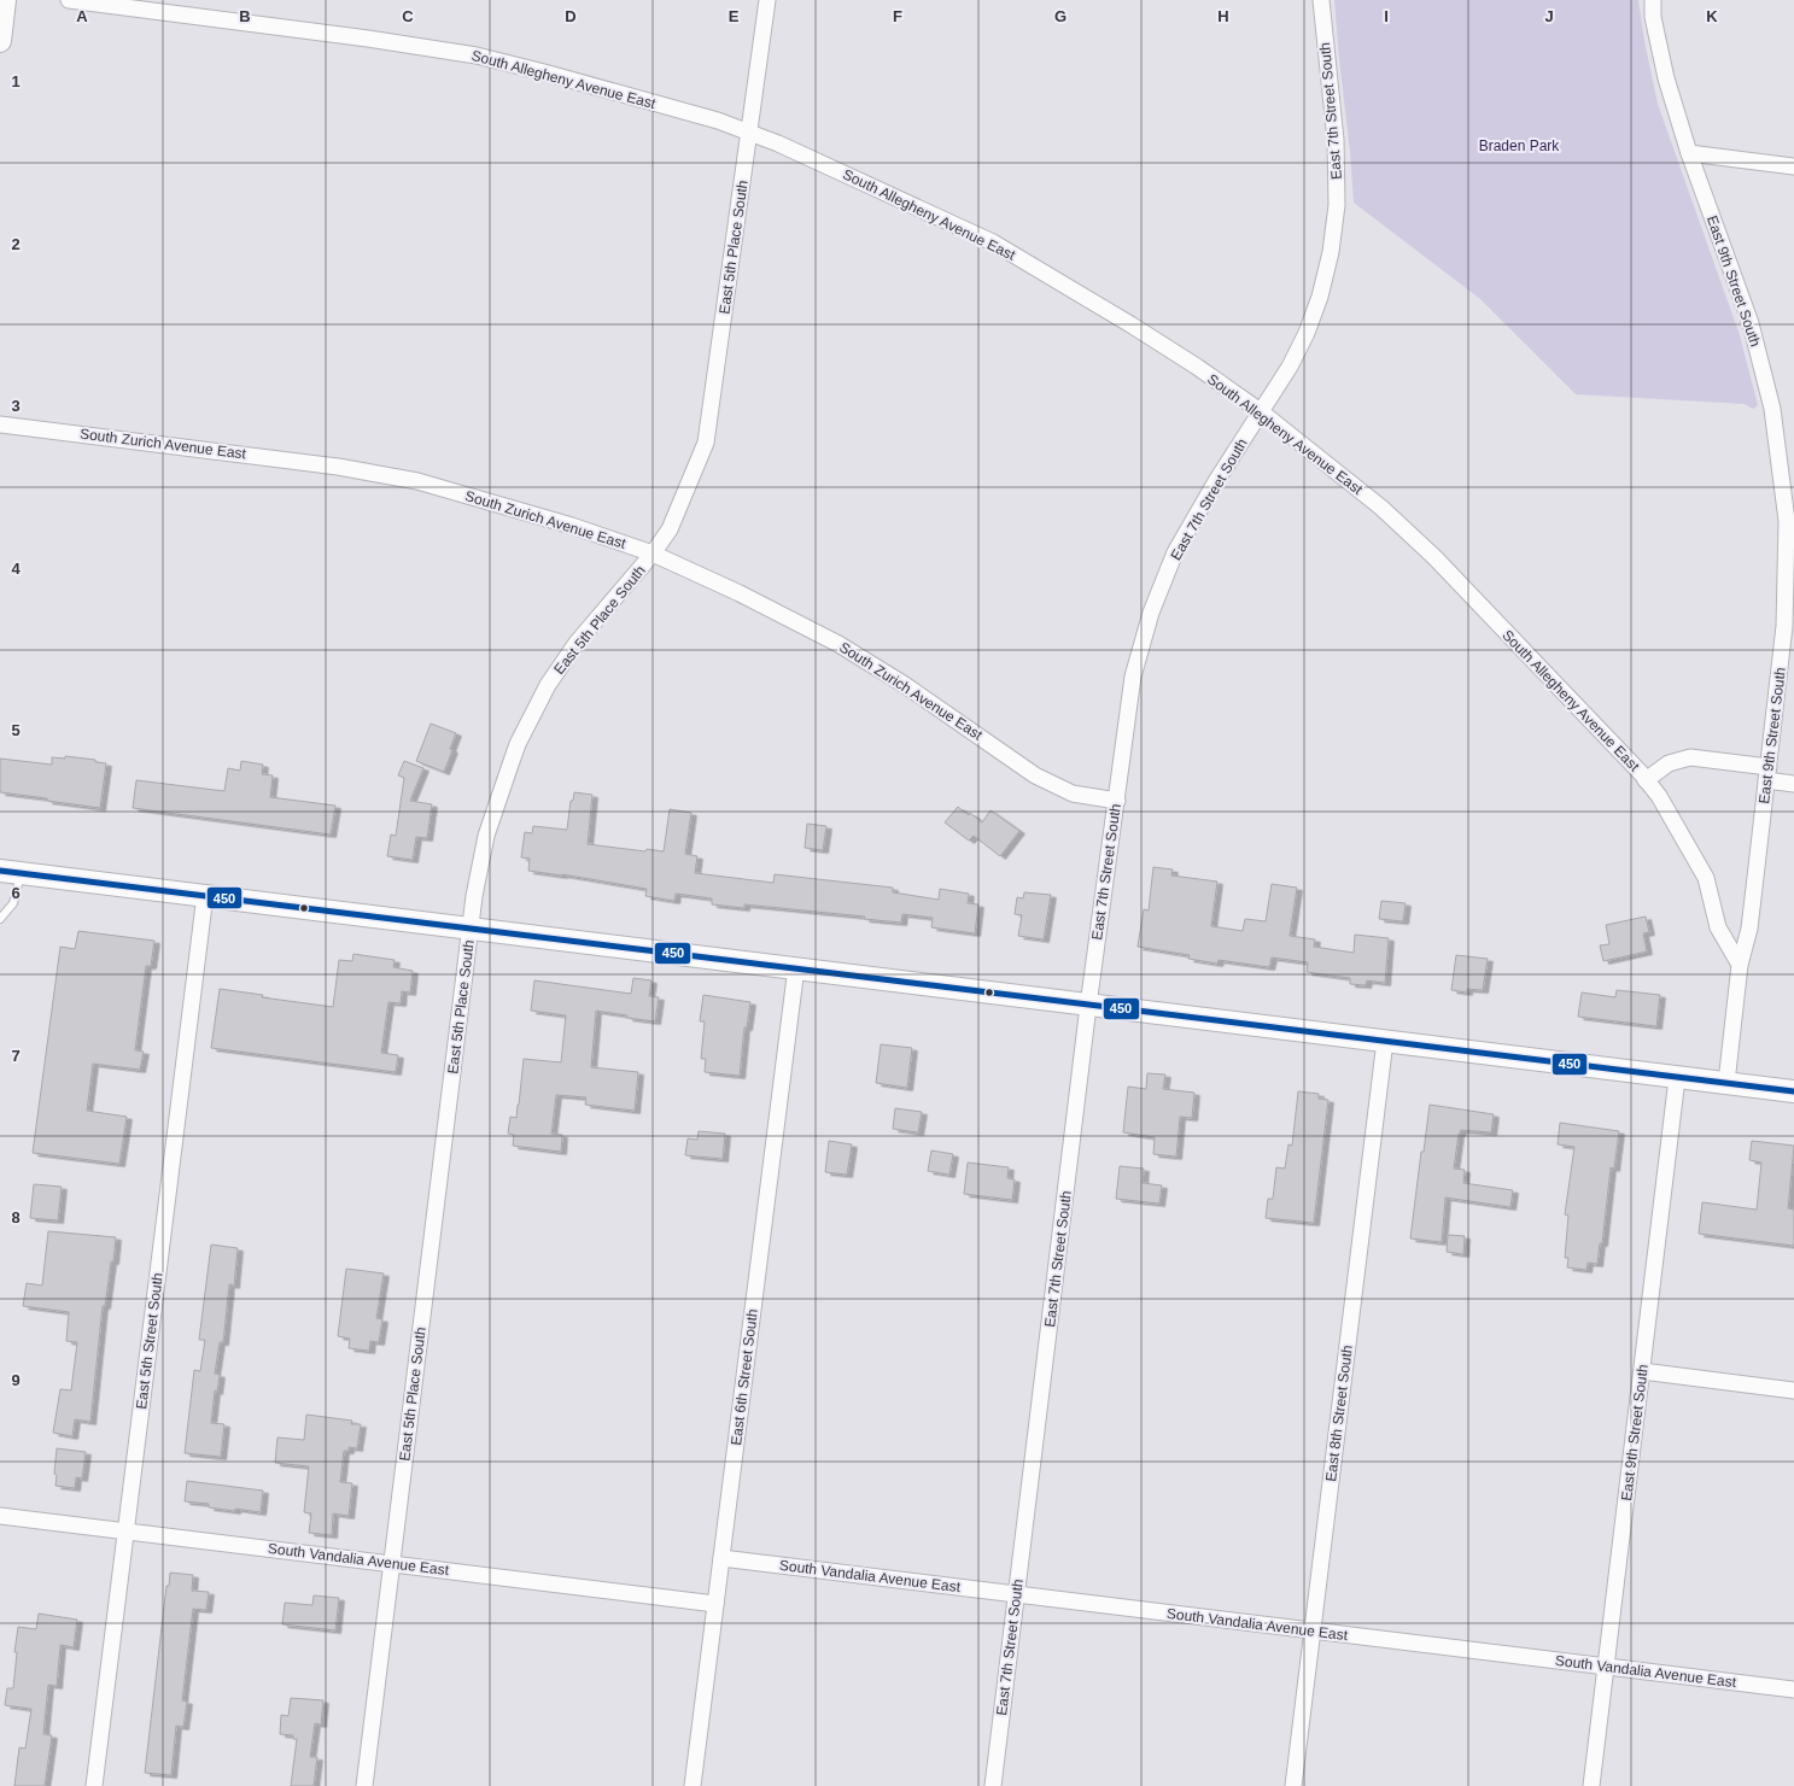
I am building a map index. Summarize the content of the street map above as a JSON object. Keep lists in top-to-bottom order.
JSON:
{
  "streets": {
    "street": [
      "South Allegheny Avenue East",
      "East 7th Street South",
      "East 5th Place South",
      "East 9th Street South",
      "South Zurich Avenue East",
      "East 5th Street South",
      "East 6th Street South",
      "East 8th Street South",
      "South Vandalia Avenue East"
    ]
  },
  "crossings": [
    ["South Allegheny Avenue East", "East 7th Street South"],
    ["South Allegheny Avenue East", "East 5th Place South"],
    ["South Allegheny Avenue East", "East 9th Street South"],
    ["East 7th Street South", "South Zurich Avenue East"],
    ["East 7th Street South", "South Vandalia Avenue East"],
    ["East 5th Place South", "South Zurich Avenue East"],
    ["East 5th Place South", "South Vandalia Avenue East"],
    ["East 9th Street South", "South Vandalia Avenue East"],
    ["East 5th Street South", "South Vandalia Avenue East"],
    ["East 6th Street South", "South Vandalia Avenue East"],
    ["East 8th Street South", "South Vandalia Avenue East"]
  ],
  "parks": ["Braden Park"],
  "lines": ["transit line 450"],
  "grid": {
    "columns": [
      "A",
      "B",
      "C",
      "D",
      "E",
      "F",
      "G",
      "H",
      "I",
      "J",
      "K"
    ],
    "rows": [
      "1",
      "2",
      "3",
      "4",
      "5",
      "6",
      "7",
      "8",
      "9"
    ]
  }
}
